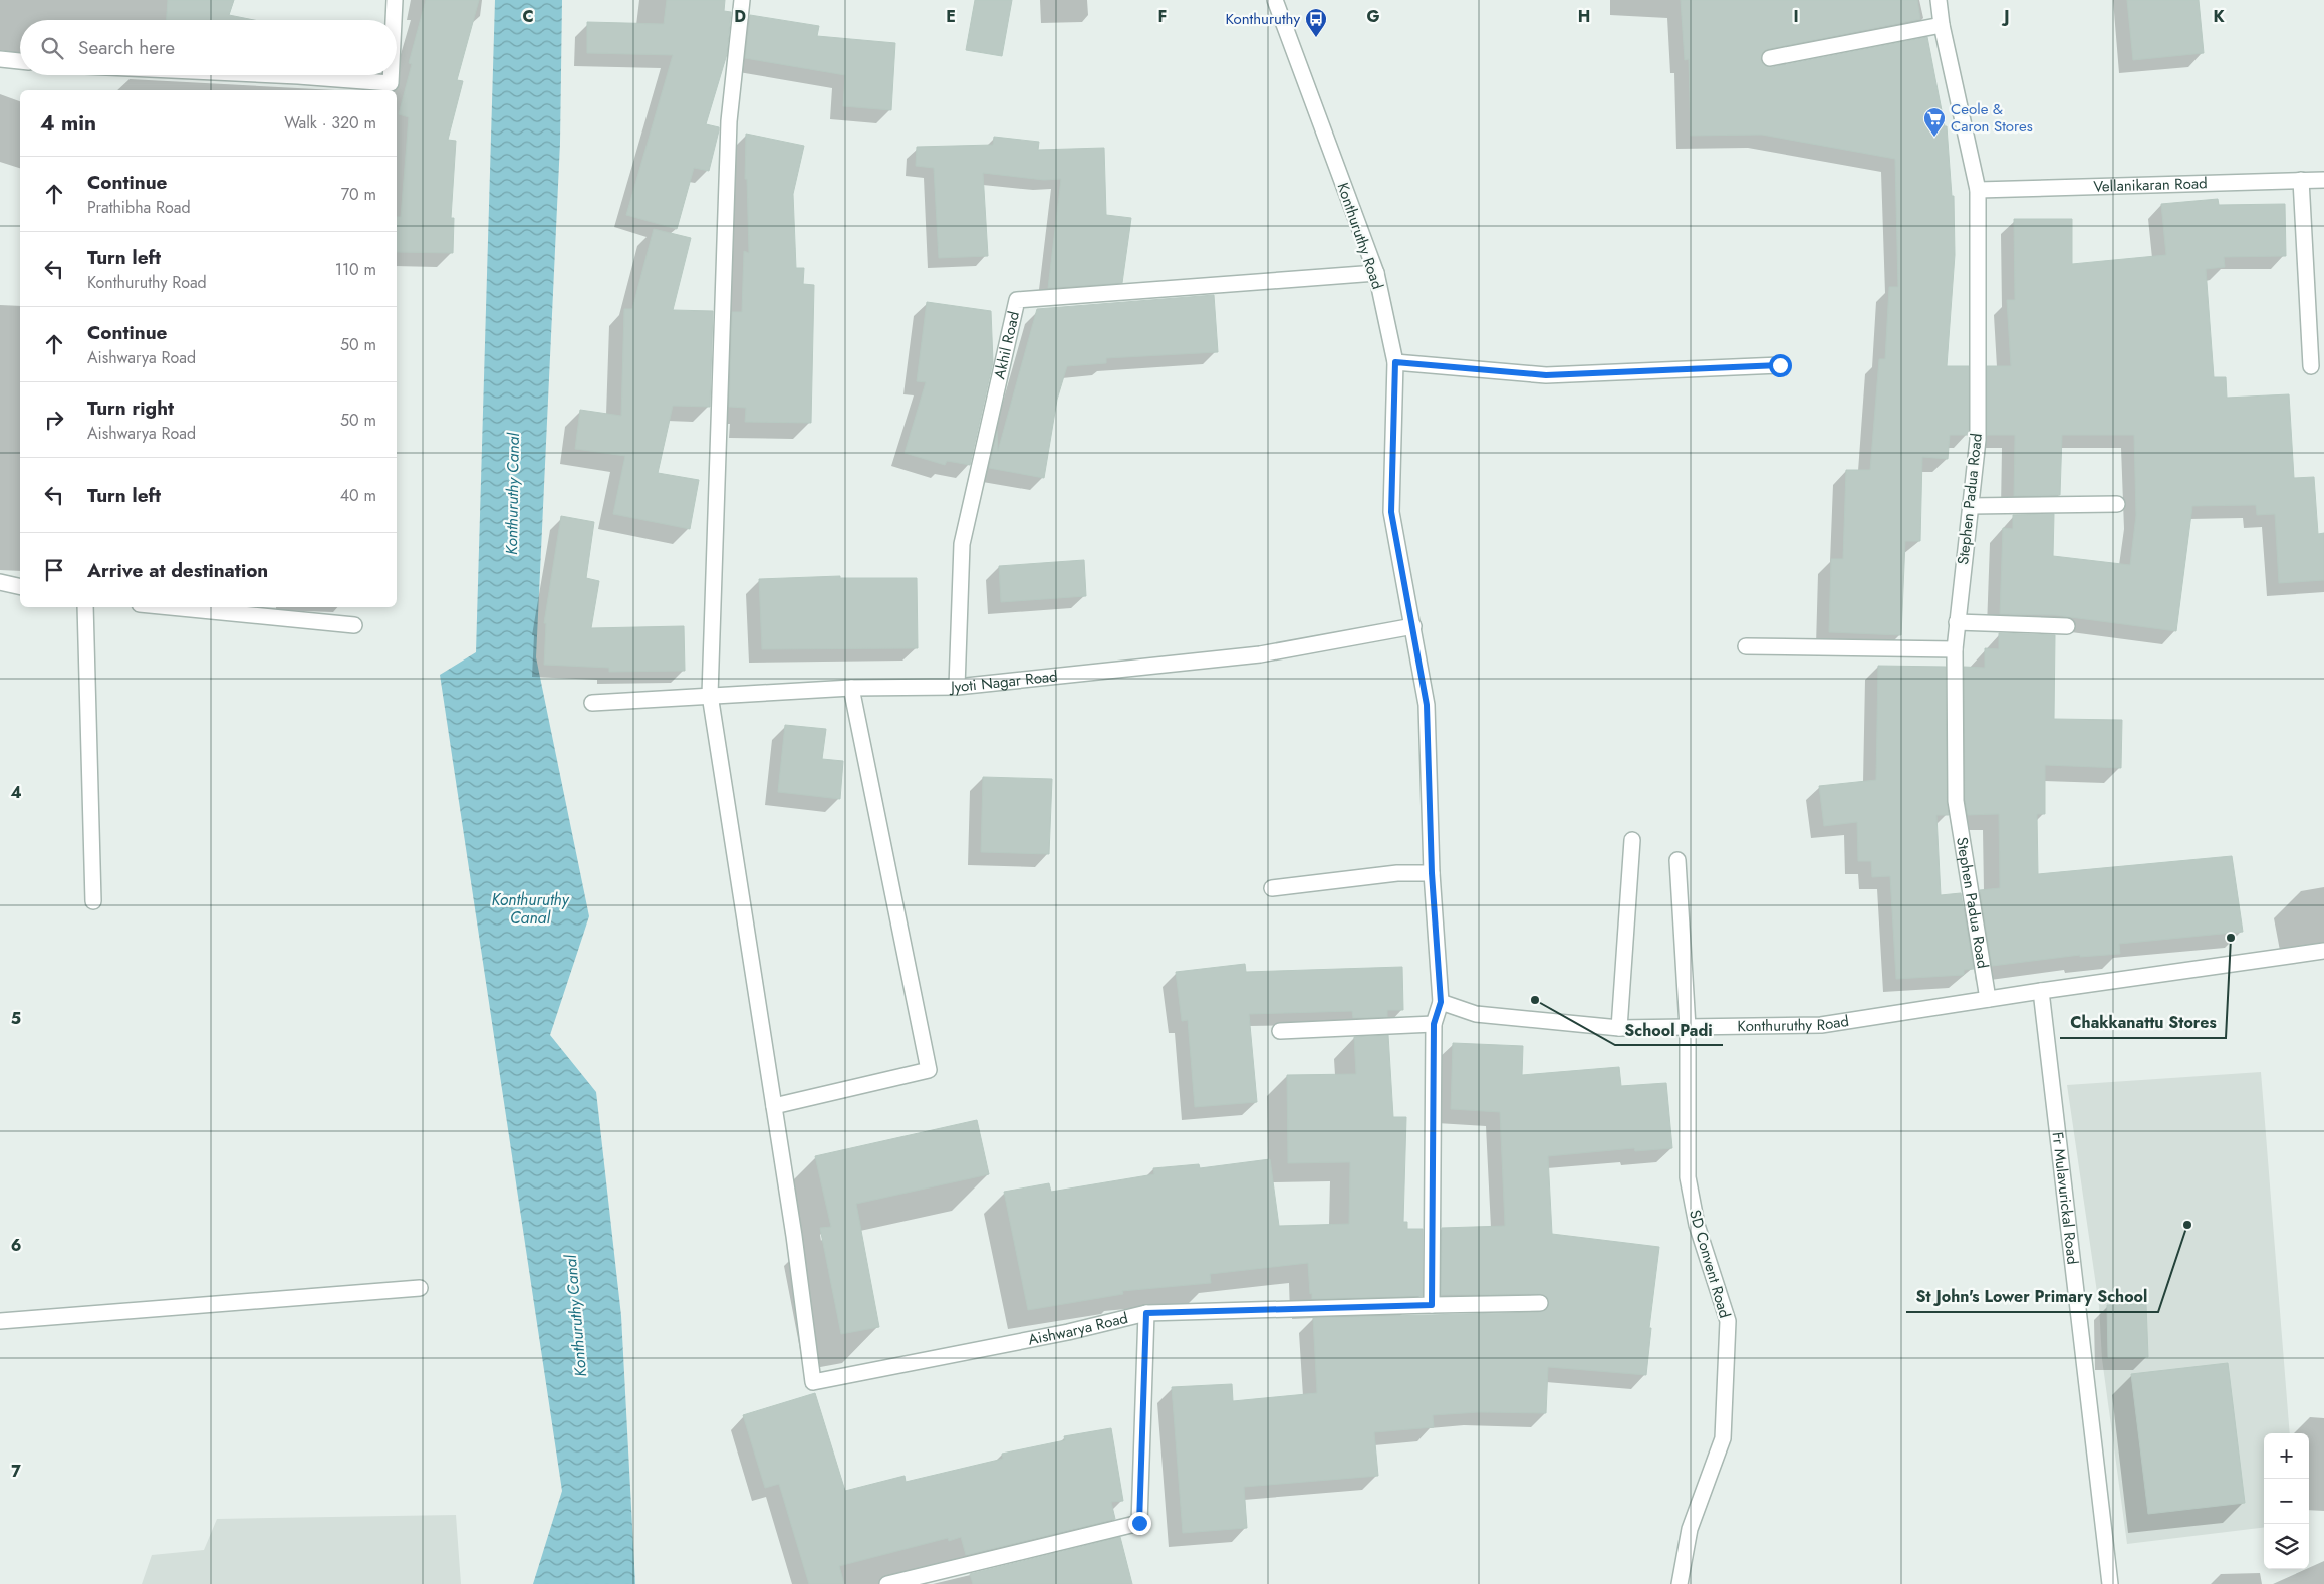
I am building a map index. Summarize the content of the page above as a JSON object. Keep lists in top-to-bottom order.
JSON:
{
  "streets": {
    "street": [
      "Vellanikaran Road",
      "Konthuruthy Road",
      "Akhil Road",
      "Stephen Padua Road",
      "Jyoti Nagar Road",
      "Fr Mulavurickal Road",
      "SD Convent Road",
      "Aishwarya Road"
    ]
  },
  "crossings": [
    ["Vellanikaran Road", "Stephen Padua Road"],
    ["Konthuruthy Road", "Akhil Road"],
    ["Konthuruthy Road", "Stephen Padua Road"],
    ["Konthuruthy Road", "Jyoti Nagar Road"],
    ["Konthuruthy Road", "Fr Mulavurickal Road"],
    ["Konthuruthy Road", "SD Convent Road"],
    ["Akhil Road", "Jyoti Nagar Road"]
  ],
  "water": ["Konthuruthy Canal"],
  "places": {
    "bus stop": ["Konthuruthy"],
    "supermarket": ["Ceole & Caron Stores"],
    "other": ["Chakkanattu Stores", "School Padi", "St John's Lower Primary School"]
  },
  "page": {
    "search": "Search here",
    "heading": ["4 min", "Walk · 320 m"],
    "list": [
      ["Continue", "Prathibha Road", "70 m"],
      ["Turn left", "Konthuruthy Road", "110 m"],
      ["Continue", "Aishwarya Road", "50 m"],
      ["Turn right", "Aishwarya Road", "50 m"],
      ["Turn left", "40 m"],
      "Arrive at destination"
    ],
    "map_buttons": ["+", "−"]
  },
  "grid": {
    "columns": [
      "C",
      "D",
      "E",
      "F",
      "G",
      "H",
      "I",
      "J",
      "K"
    ],
    "rows": [
      "4",
      "5",
      "6",
      "7"
    ]
  }
}
